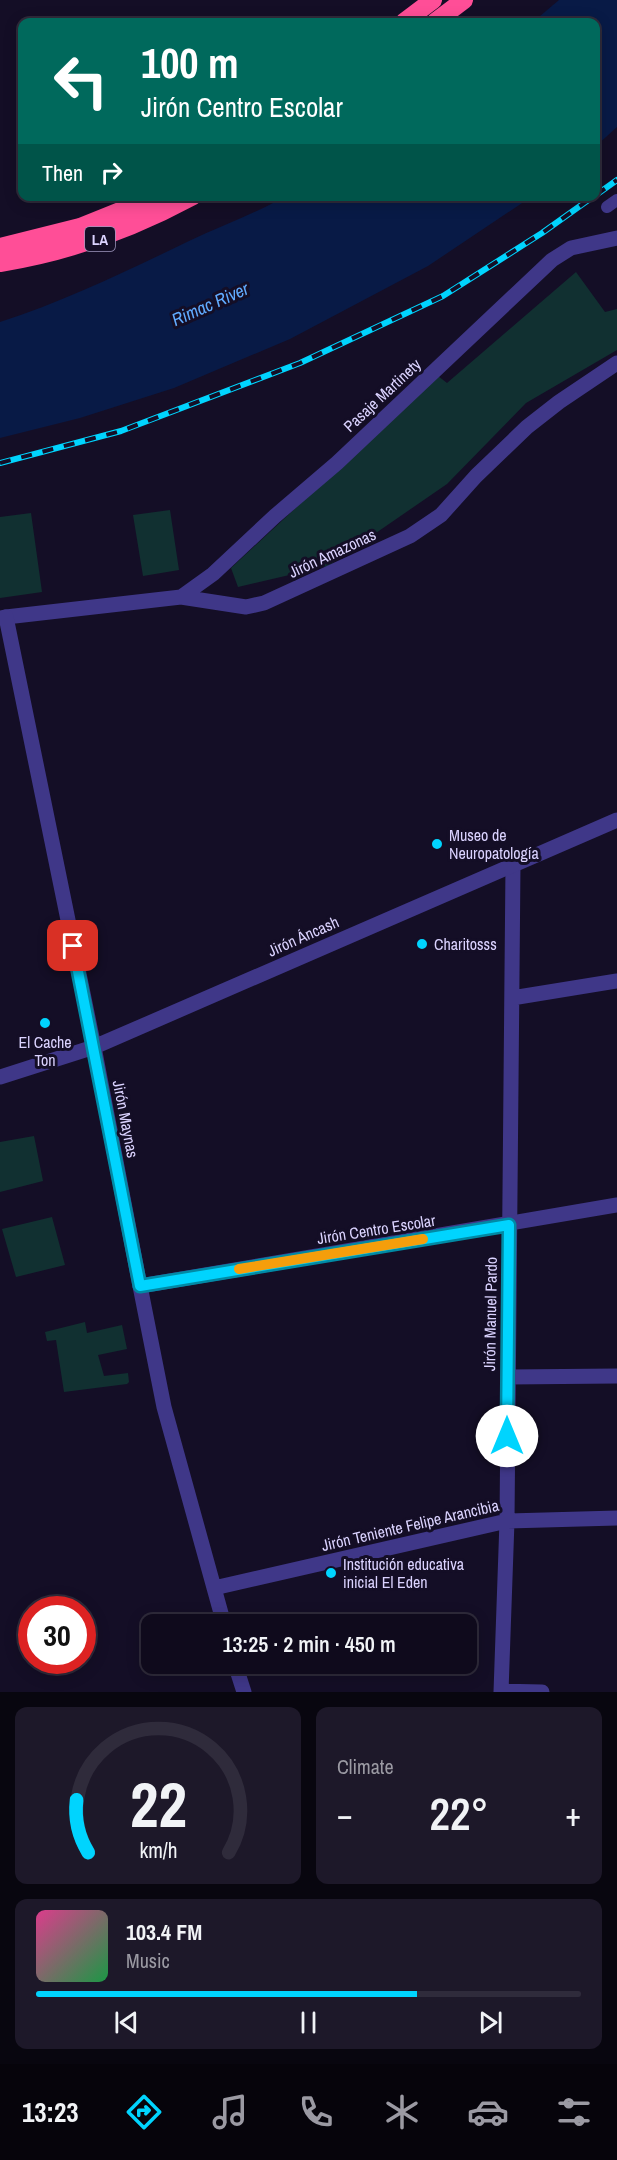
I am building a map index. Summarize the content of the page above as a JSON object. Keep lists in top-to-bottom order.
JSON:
{
  "streets": {
    "highway": ["LA"],
    "street": [
      "Pasaje Martinety",
      "Jirón Amazonas",
      "Jirón Áncash",
      "Jirón Maynas",
      "Jirón Centro Escolar",
      "Jirón Manuel Pardo",
      "Jirón Teniente Felipe Arancibia"
    ]
  },
  "crossings": [
    ["Pasaje Martinety", "Jirón Amazonas"],
    ["Jirón Amazonas", "Jirón Maynas"],
    ["Jirón Áncash", "Jirón Maynas"],
    ["Jirón Áncash", "Jirón Manuel Pardo"],
    ["Jirón Maynas", "Jirón Centro Escolar"],
    ["Jirón Maynas", "Jirón Teniente Felipe Arancibia"],
    ["Jirón Centro Escolar", "Jirón Manuel Pardo"],
    ["Jirón Manuel Pardo", "Jirón Teniente Felipe Arancibia"]
  ],
  "water": ["Rimac River"],
  "places": [
    "Museo de Neuropatología",
    "Charitosss",
    "El Cache Ton",
    "Institución educativa inicial El Eden"
  ],
  "page": {
    "turn": ["100 m", "Jirón Centro Escolar"],
    "then": "Then",
    "limit": "30",
    "trip": "13:25 · 2 min · 450 m",
    "tile": "Climate",
    "heat": ["−", "22°", "+"],
    "song": ["103.4 FM", "Music"],
    "tabs": "13:23",
    "gauge": ["22", "km/h"]
  }
}
